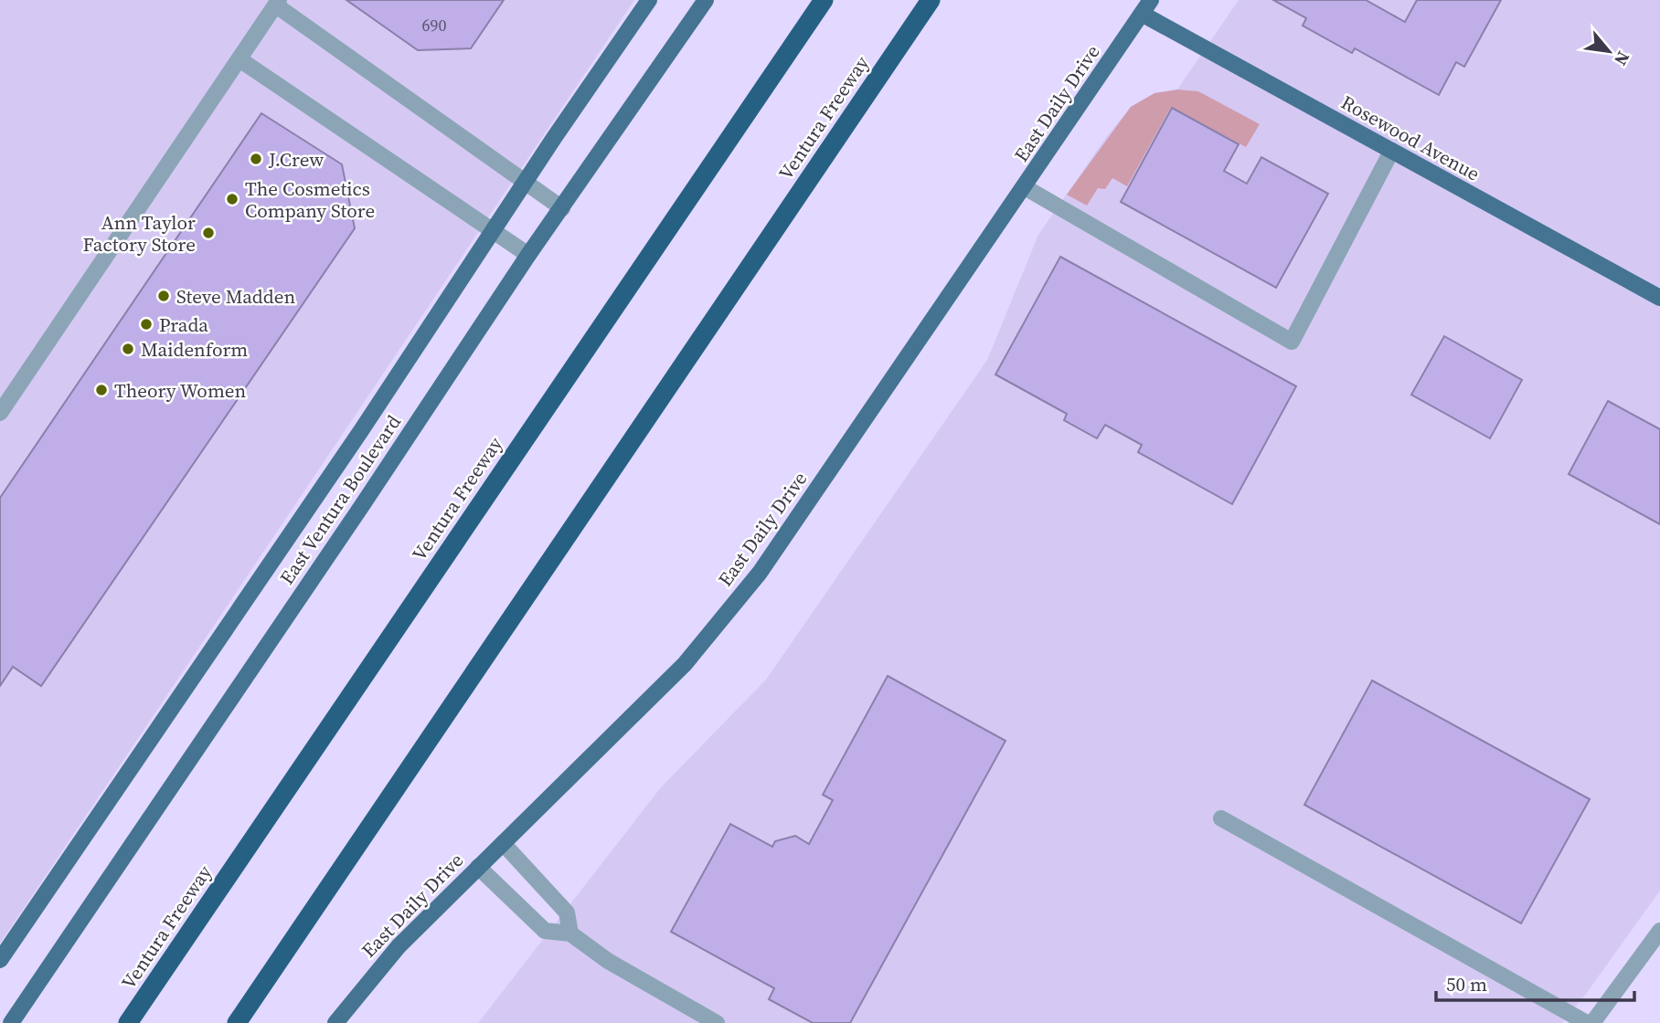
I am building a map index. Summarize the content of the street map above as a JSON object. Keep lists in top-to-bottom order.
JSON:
{
  "streets": {
    "highway": ["Ventura Freeway"],
    "main road": ["East Daily Drive", "Rosewood Avenue", "East Ventura Boulevard"]
  },
  "crossings": [
    ["East Daily Drive", "Rosewood Avenue"]
  ],
  "places": [
    "J.Crew",
    "The Cosmetics Company Store",
    "Ann Taylor Factory Store",
    "Steve Madden",
    "Prada",
    "Maidenform",
    "Theory Women"
  ],
  "house_numbers": ["690"],
  "scale_bar": "50 m",
  "north": "bottom right"
}
